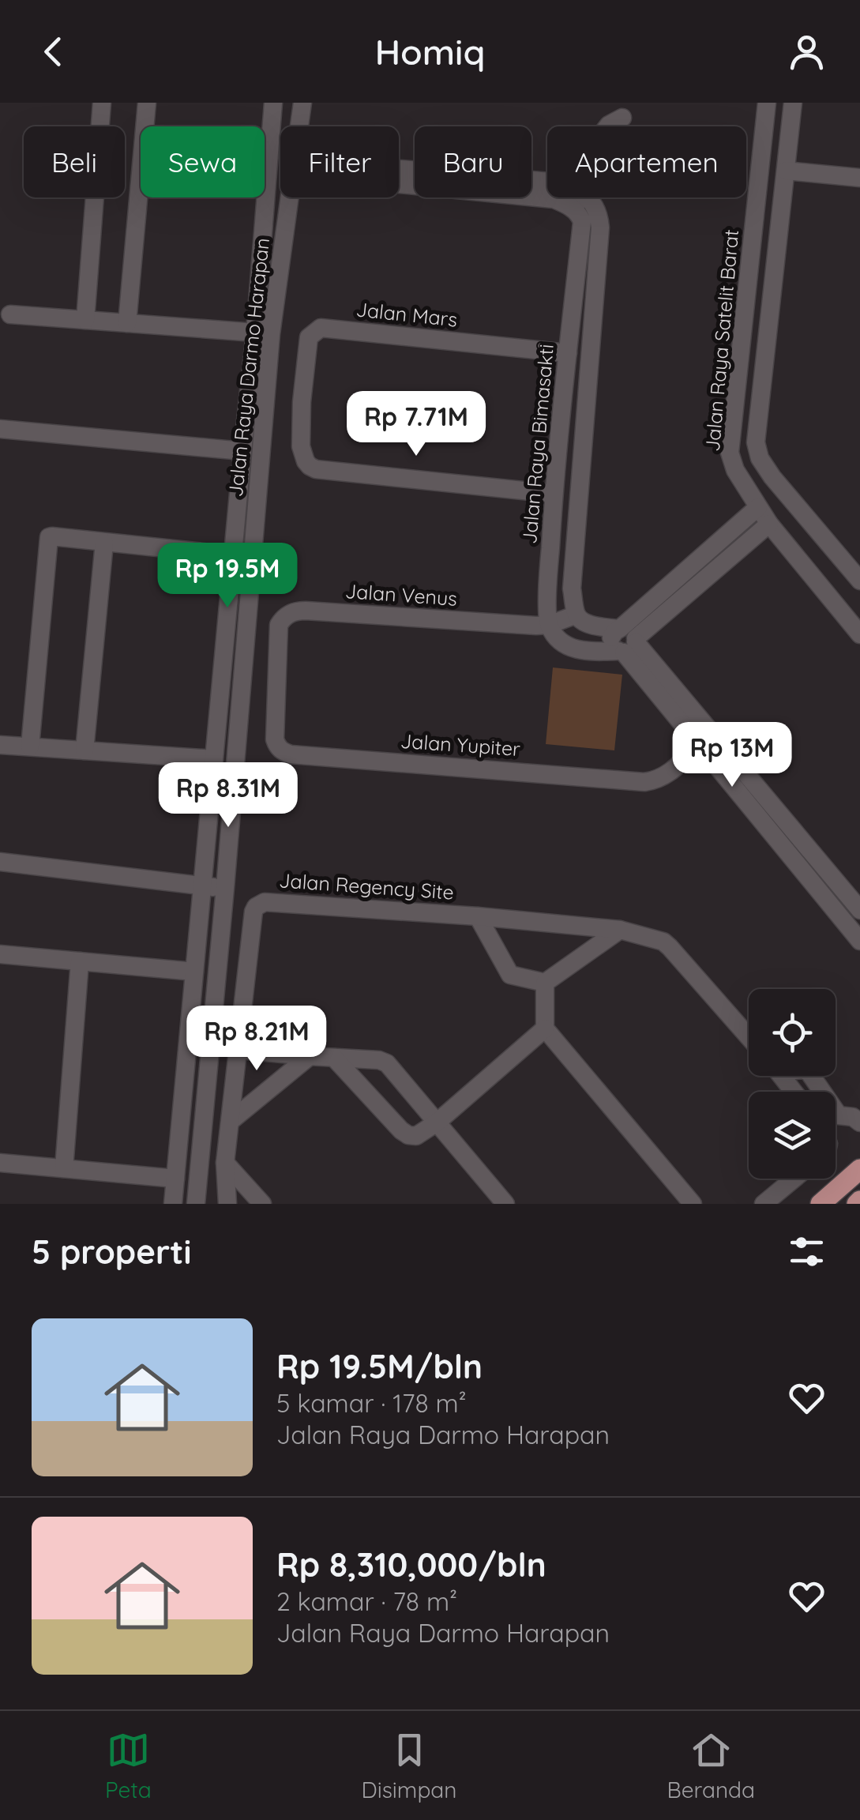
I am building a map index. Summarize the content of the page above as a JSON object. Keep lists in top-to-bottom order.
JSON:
{
  "streets": {
    "street": [
      "Jalan Mars",
      "Jalan Raya Satelit Barat",
      "Jalan Raya Darmo Harapan",
      "Jalan Raya Bimasakti",
      "Jalan Venus",
      "Jalan Yupiter",
      "Jalan Regency Site"
    ]
  },
  "crossings": [
    ["Jalan Mars", "Jalan Raya Bimasakti"],
    ["Jalan Raya Bimasakti", "Jalan Venus"],
    ["Jalan Venus", "Jalan Yupiter"]
  ],
  "page": {
    "header": "Homiq",
    "chip": [
      "Beli",
      "Sewa",
      "Filter",
      "Baru",
      "Apartemen"
    ],
    "price": [
      "Rp 7.71M",
      "Rp 19.5M",
      "Rp 13M",
      "Rp 8.31M",
      "Rp 8.21M"
    ],
    "heading": "5 properti",
    "list": [
      {
        "name": "Rp 19.5M/bln",
        "note": "5 kamar · 178 m² · Jalan Raya Darmo Harapan"
      },
      {
        "name": "Rp 8,310,000/bln",
        "note": "2 kamar · 78 m² · Jalan Raya Darmo Harapan"
      }
    ],
    "tabs": ["Peta", "Disimpan", "Beranda"]
  }
}
